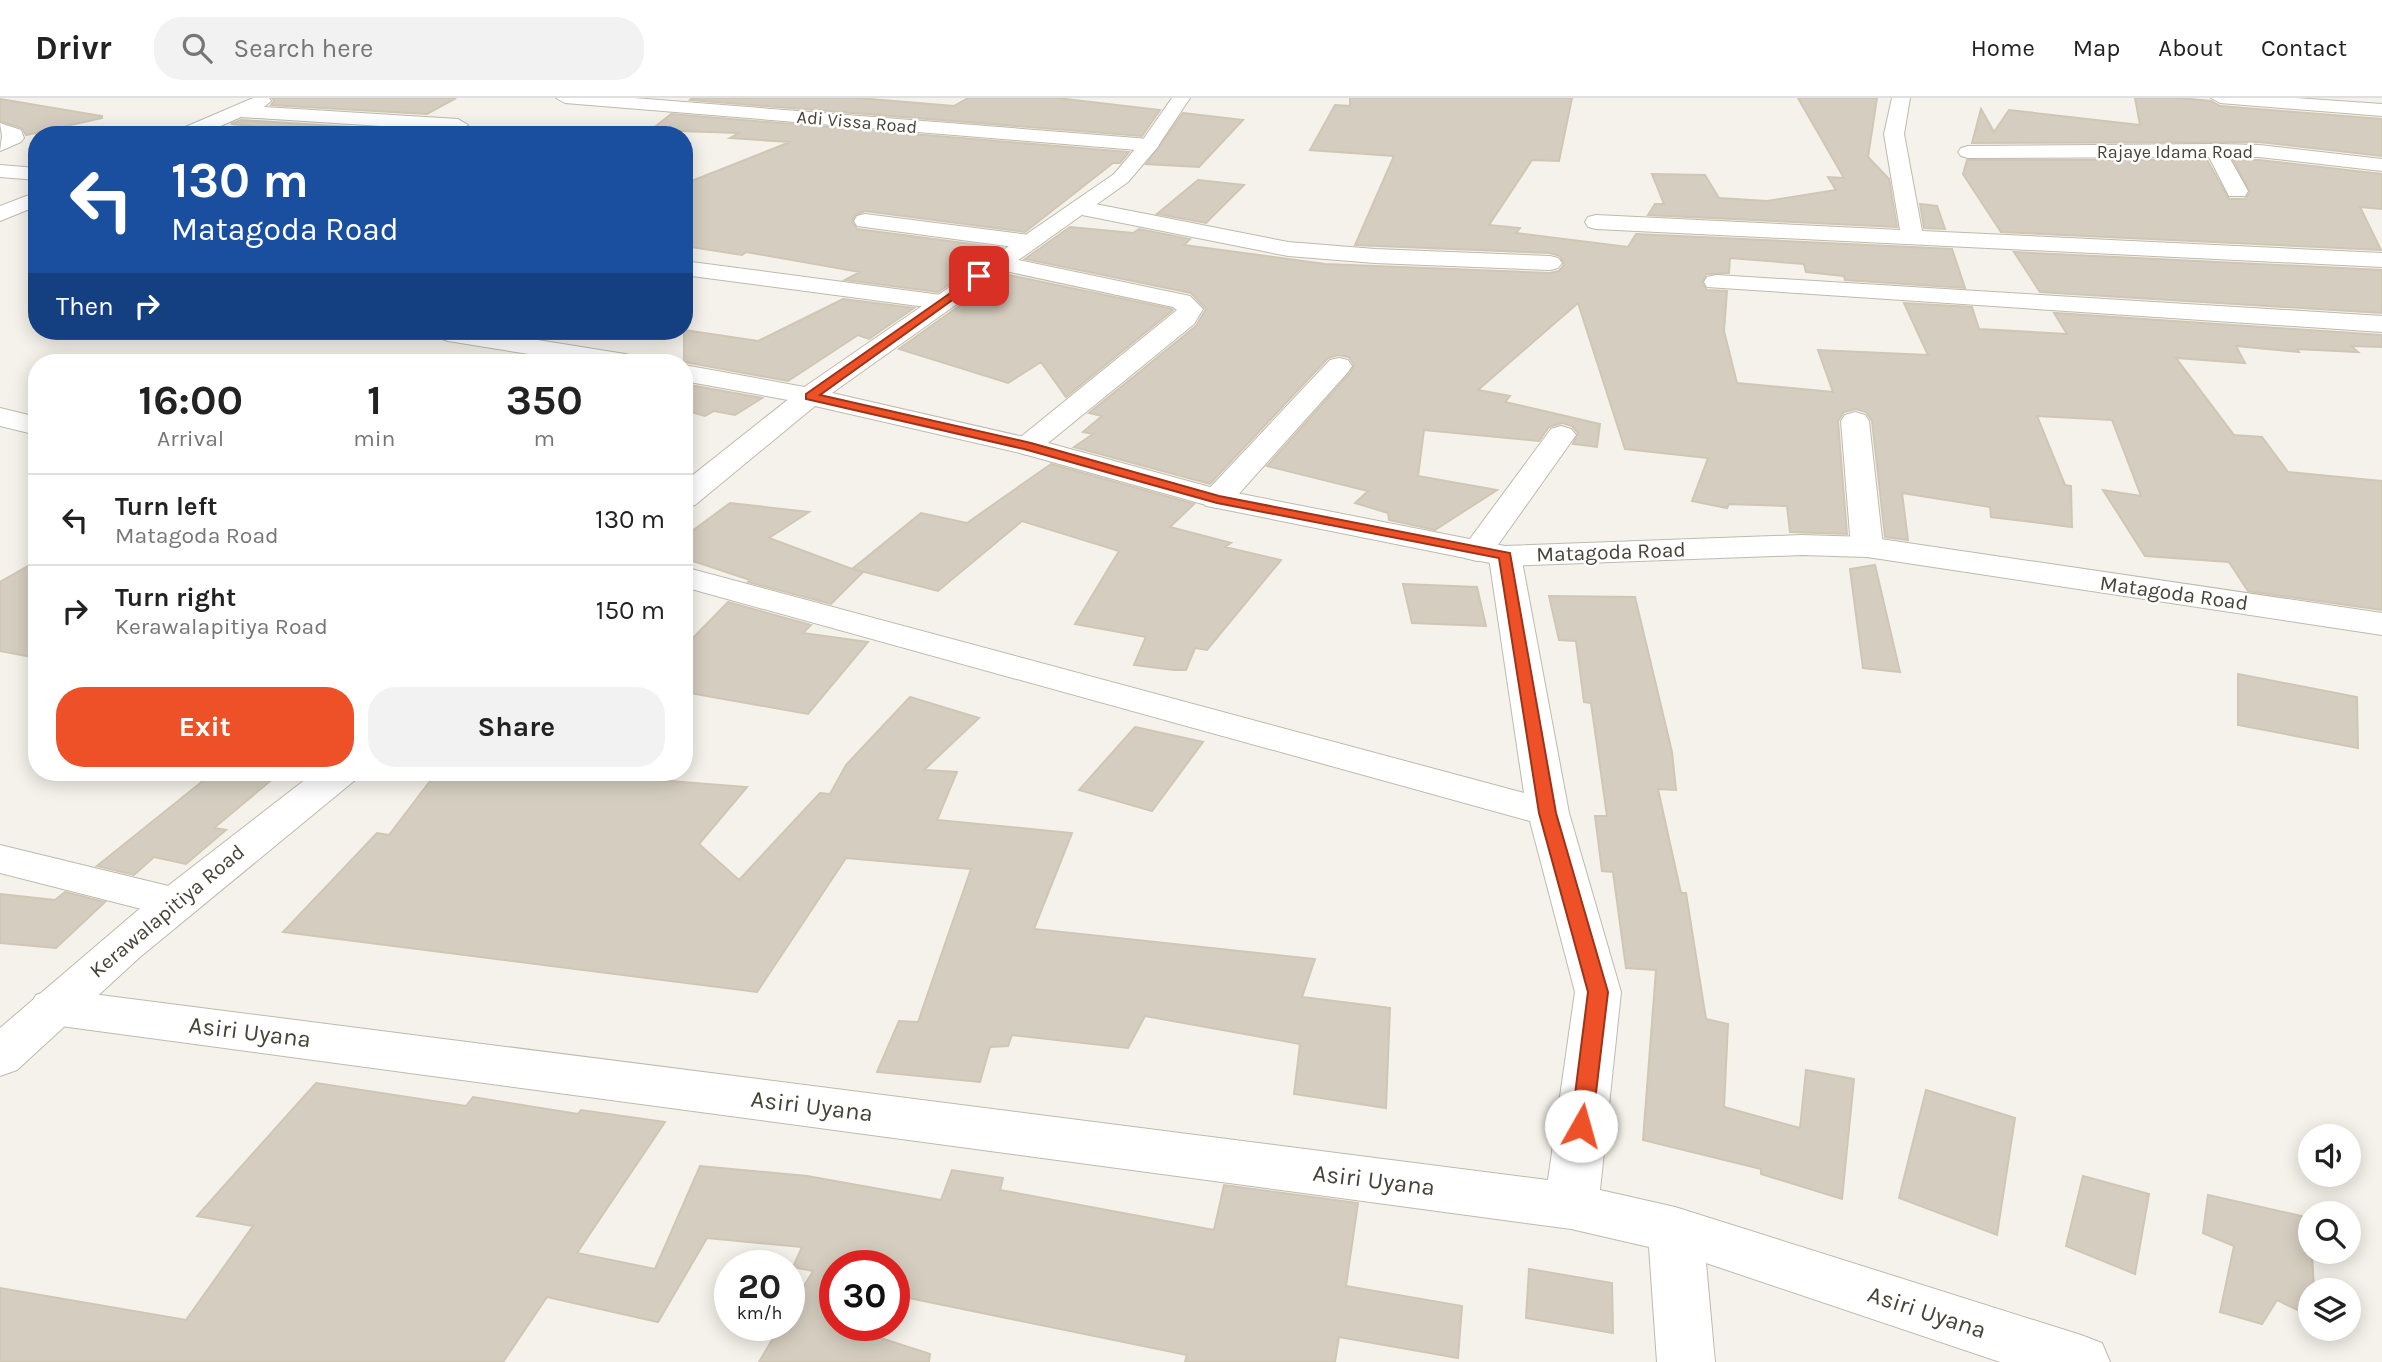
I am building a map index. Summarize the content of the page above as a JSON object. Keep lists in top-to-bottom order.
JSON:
{
  "streets": {
    "street": [
      "Adi Vissa Road",
      "Rajaye Idama Road",
      "Matagoda Road",
      "Kerawalapitiya Road",
      "Asiri Uyana"
    ]
  },
  "crossings": [
    ["Kerawalapitiya Road", "Asiri Uyana"]
  ],
  "page": {
    "header": "Drivr",
    "search": "Search here",
    "nav": [
      "Home",
      "Map",
      "About",
      "Contact"
    ],
    "turn": ["130 m", "Matagoda Road"],
    "then": "Then",
    "eta": [
      "16:00",
      "Arrival",
      "1",
      "min",
      "350",
      "m"
    ],
    "list": [
      {
        "name": "Turn left",
        "note": "Matagoda Road",
        "value": "130 m"
      },
      {
        "name": "Turn right",
        "note": "Kerawalapitiya Road",
        "value": "150 m"
      }
    ],
    "buttons": ["Exit", "Share"],
    "speed": "20 km/h",
    "limit": "30"
  }
}
